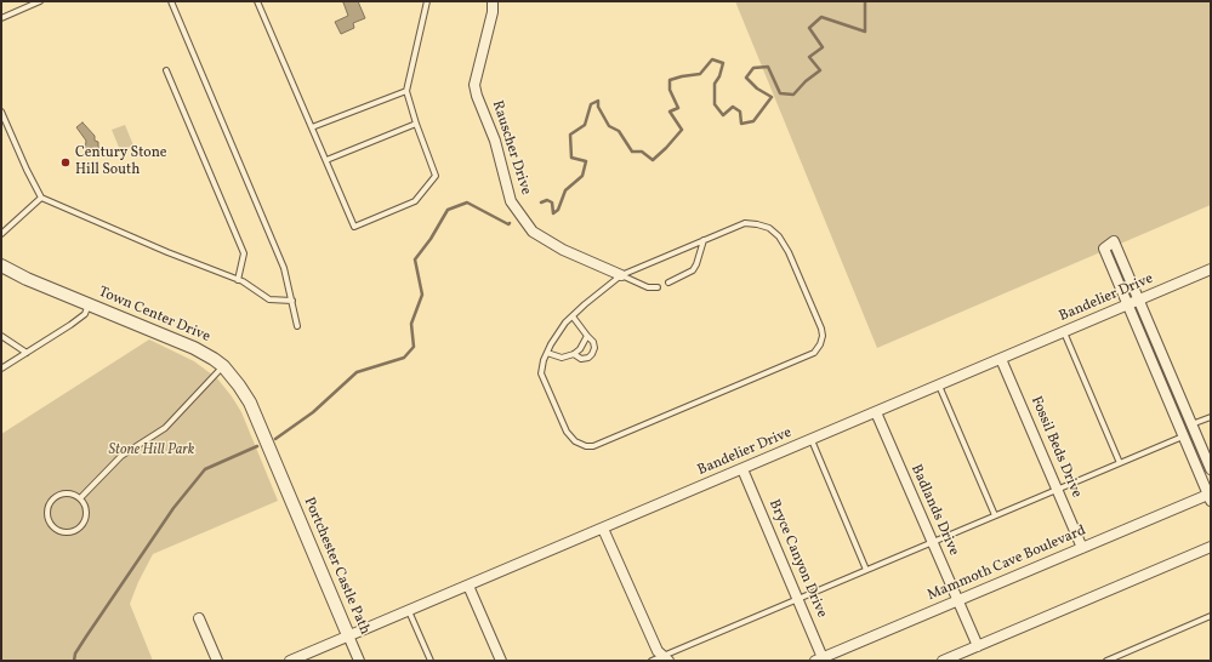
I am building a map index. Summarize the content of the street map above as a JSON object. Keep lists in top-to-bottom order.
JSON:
{
  "streets": {
    "street": [
      "Rauscher Drive",
      "Bandelier Drive",
      "Town Center Drive",
      "Fossil Beds Drive",
      "Badlands Drive",
      "Bryce Canyon Drive",
      "Mammoth Cave Boulevard",
      "Portchester Castle Path"
    ]
  },
  "crossings": [
    ["Bandelier Drive", "Fossil Beds Drive"],
    ["Bandelier Drive", "Badlands Drive"],
    ["Bandelier Drive", "Bryce Canyon Drive"],
    ["Bandelier Drive", "Portchester Castle Path"],
    ["Town Center Drive", "Portchester Castle Path"],
    ["Fossil Beds Drive", "Mammoth Cave Boulevard"],
    ["Badlands Drive", "Mammoth Cave Boulevard"],
    ["Bryce Canyon Drive", "Mammoth Cave Boulevard"]
  ],
  "parks": ["Stone Hill Park"],
  "places": ["Century Stone Hill South"]
}
